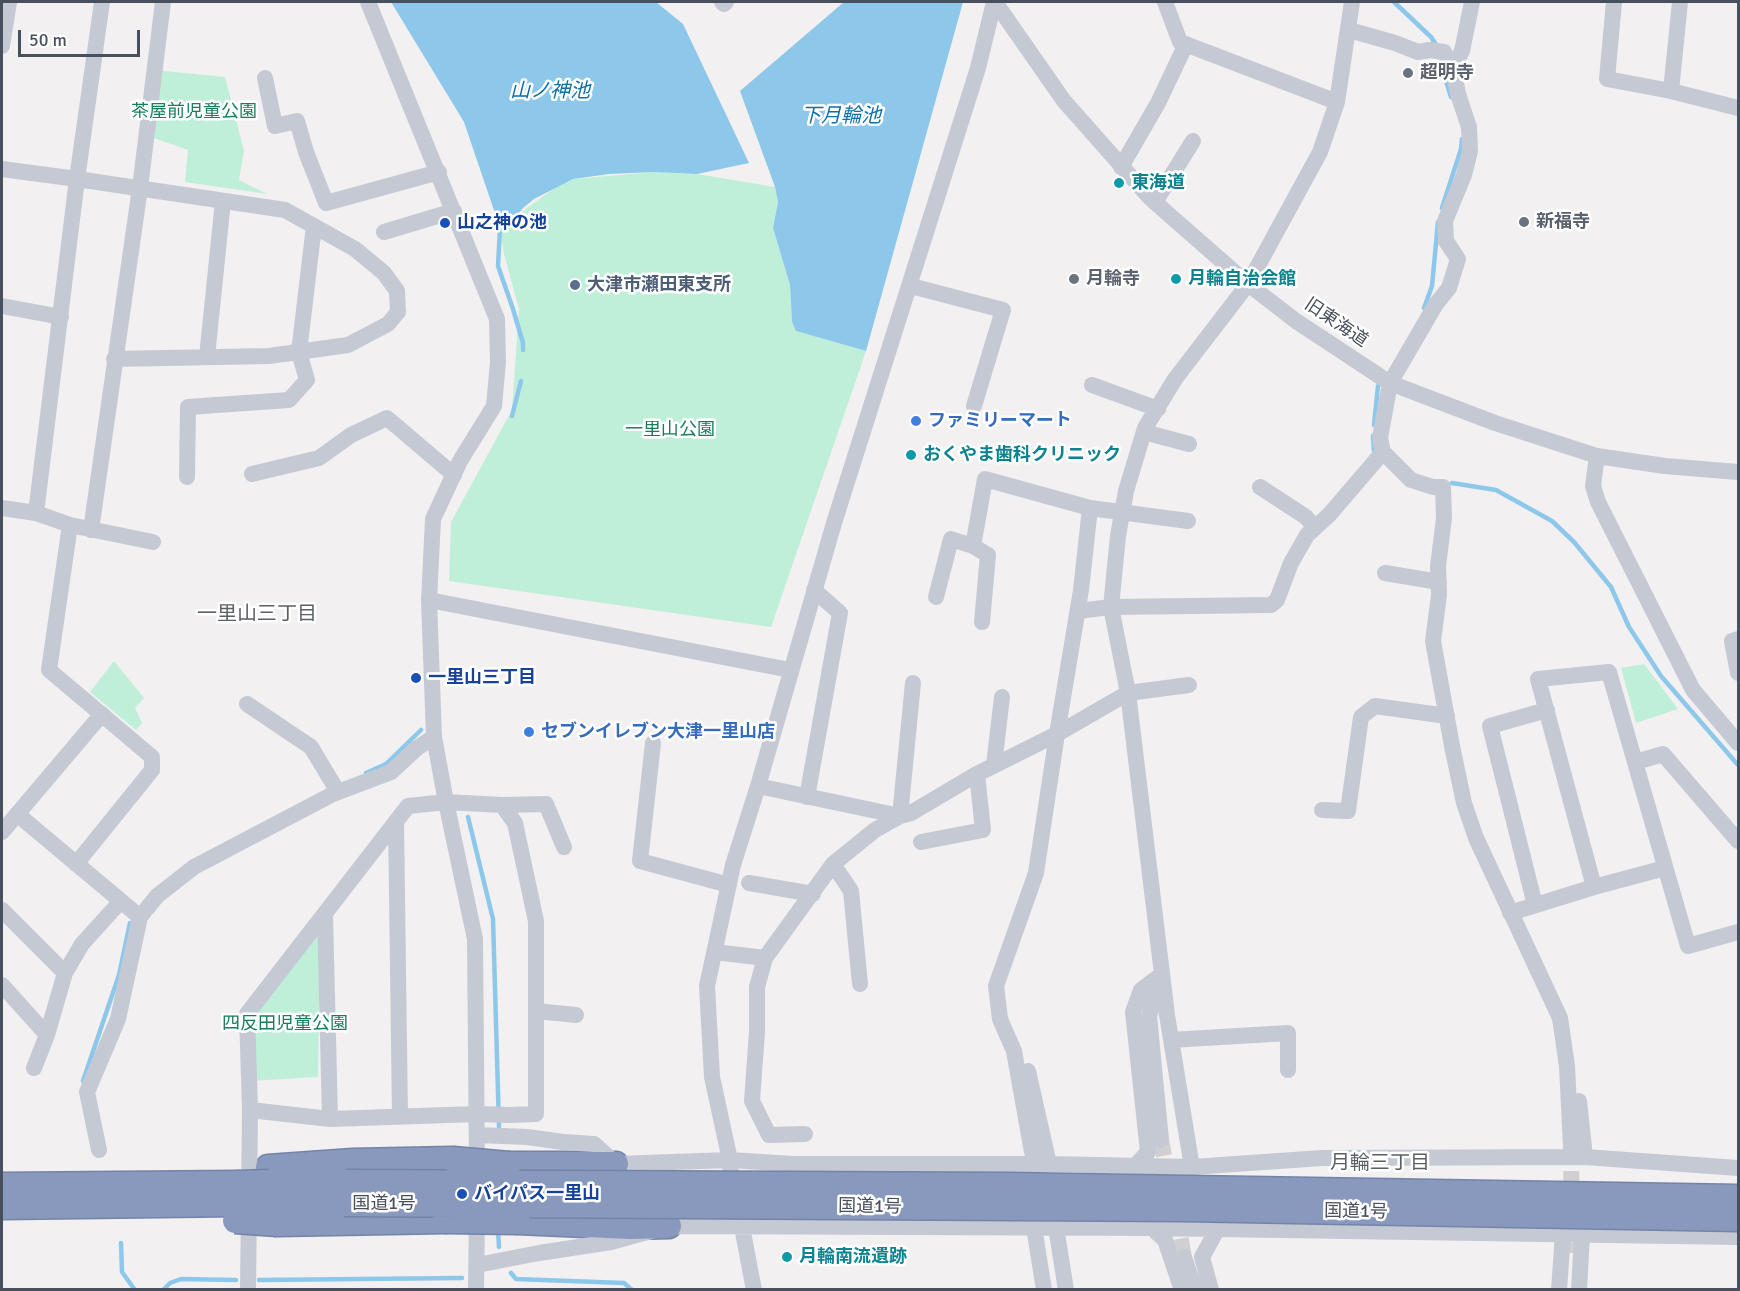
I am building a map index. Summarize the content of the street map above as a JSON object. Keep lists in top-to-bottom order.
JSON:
{
  "streets": {
    "highway": ["国道1号"],
    "street": ["旧東海道"]
  },
  "districts": ["一里山三丁目", "月輪三丁目"],
  "water": ["山ノ神池", "下月輪池"],
  "parks": ["茶屋前児童公園", "一里山公園", "四反田児童公園"],
  "places": [
    "超明寺",
    "東海道",
    "新福寺",
    "山之神の池",
    "月輪寺",
    "月輪自治会館",
    "大津市瀬田東支所",
    "ファミリーマート",
    "おくやま歯科クリニック",
    "一里山三丁目",
    "セブンイレブン大津一里山店",
    "バイパス一里山",
    "月輪南流遺跡"
  ],
  "scale_bar": "50 m"
}
